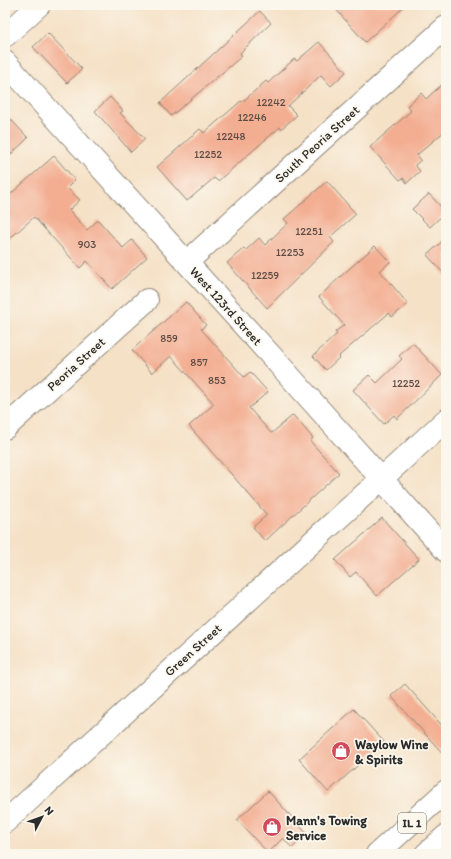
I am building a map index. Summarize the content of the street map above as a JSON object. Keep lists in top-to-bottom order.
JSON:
{
  "streets": {
    "street": [
      "South Peoria Street",
      "West 123rd Street",
      "Peoria Street",
      "Green Street",
      "IL 1"
    ]
  },
  "crossings": [
    ["South Peoria Street", "West 123rd Street"],
    ["West 123rd Street", "Green Street"]
  ],
  "places": {
    "shop": ["Waylow Wine & Spirits", "Mann's Towing Service"]
  },
  "house_numbers": [
    "12242",
    "12246",
    "12248",
    "12252",
    "12251",
    "903",
    "12253",
    "12259",
    "859",
    "857",
    "853",
    "12252"
  ],
  "north": "top right"
}
